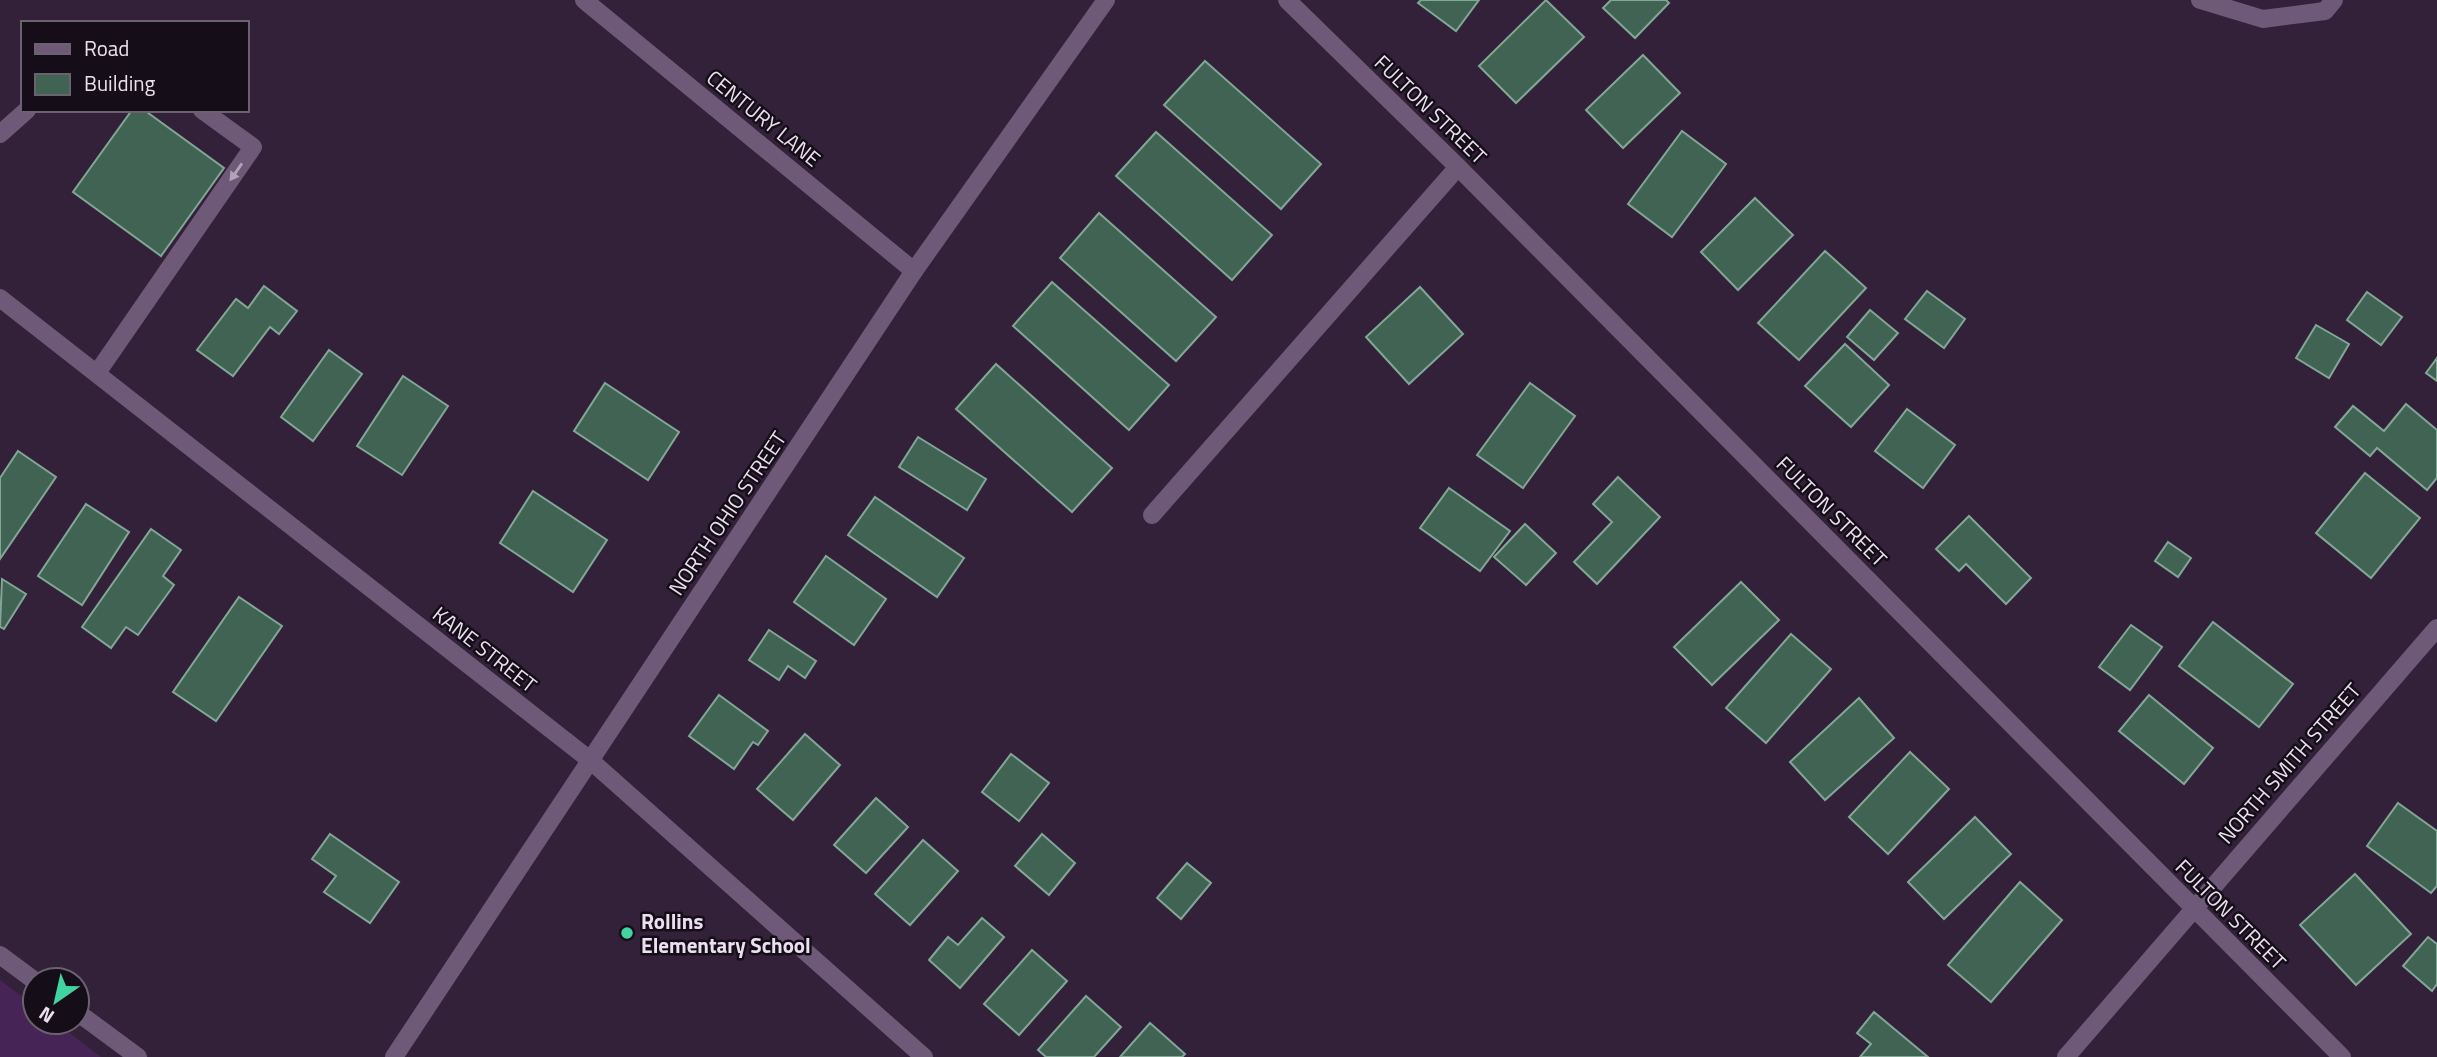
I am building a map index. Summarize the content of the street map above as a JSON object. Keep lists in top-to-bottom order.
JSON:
{
  "streets": {
    "street": [
      "FULTON STREET",
      "CENTURY LANE",
      "NORTH OHIO STREET",
      "KANE STREET",
      "NORTH SMITH STREET"
    ]
  },
  "crossings": [
    ["FULTON STREET", "NORTH SMITH STREET"],
    ["CENTURY LANE", "NORTH OHIO STREET"],
    ["NORTH OHIO STREET", "KANE STREET"]
  ],
  "places": ["Rollins Elementary School"],
  "legend": ["Road", "Building"],
  "north": "bottom left"
}
